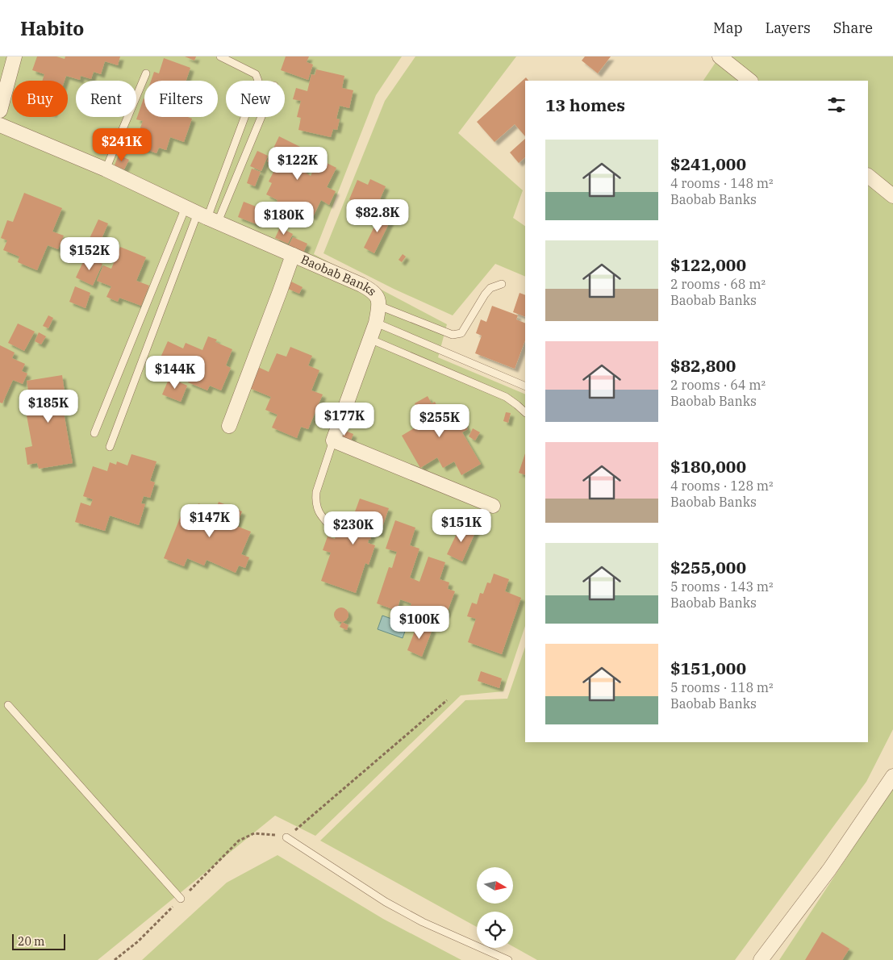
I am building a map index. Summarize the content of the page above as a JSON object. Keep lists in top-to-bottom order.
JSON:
{
  "streets": {
    "street": ["Baobab Banks"]
  },
  "scale_bar": "20 m",
  "north": "right",
  "page": {
    "header": "Habito",
    "nav": ["Map", "Layers", "Share"],
    "chip": [
      "Buy",
      "Rent",
      "Filters",
      "New"
    ],
    "heading": "13 homes",
    "price": [
      "$241K",
      "$122K",
      "$82.8K",
      "$180K",
      "$152K",
      "$144K",
      "$185K",
      "$177K",
      "$255K",
      "$147K",
      "$151K",
      "$230K",
      "$100K"
    ],
    "list": [
      {
        "name": "$241,000",
        "note": "4 rooms · 148 m² · Baobab Banks"
      },
      {
        "name": "$122,000",
        "note": "2 rooms · 68 m² · Baobab Banks"
      },
      {
        "name": "$82,800",
        "note": "2 rooms · 64 m² · Baobab Banks"
      },
      {
        "name": "$180,000",
        "note": "4 rooms · 128 m² · Baobab Banks"
      },
      {
        "name": "$255,000",
        "note": "5 rooms · 143 m² · Baobab Banks"
      },
      {
        "name": "$151,000",
        "note": "5 rooms · 118 m² · Baobab Banks"
      }
    ],
    "scale": "20 m"
  }
}
